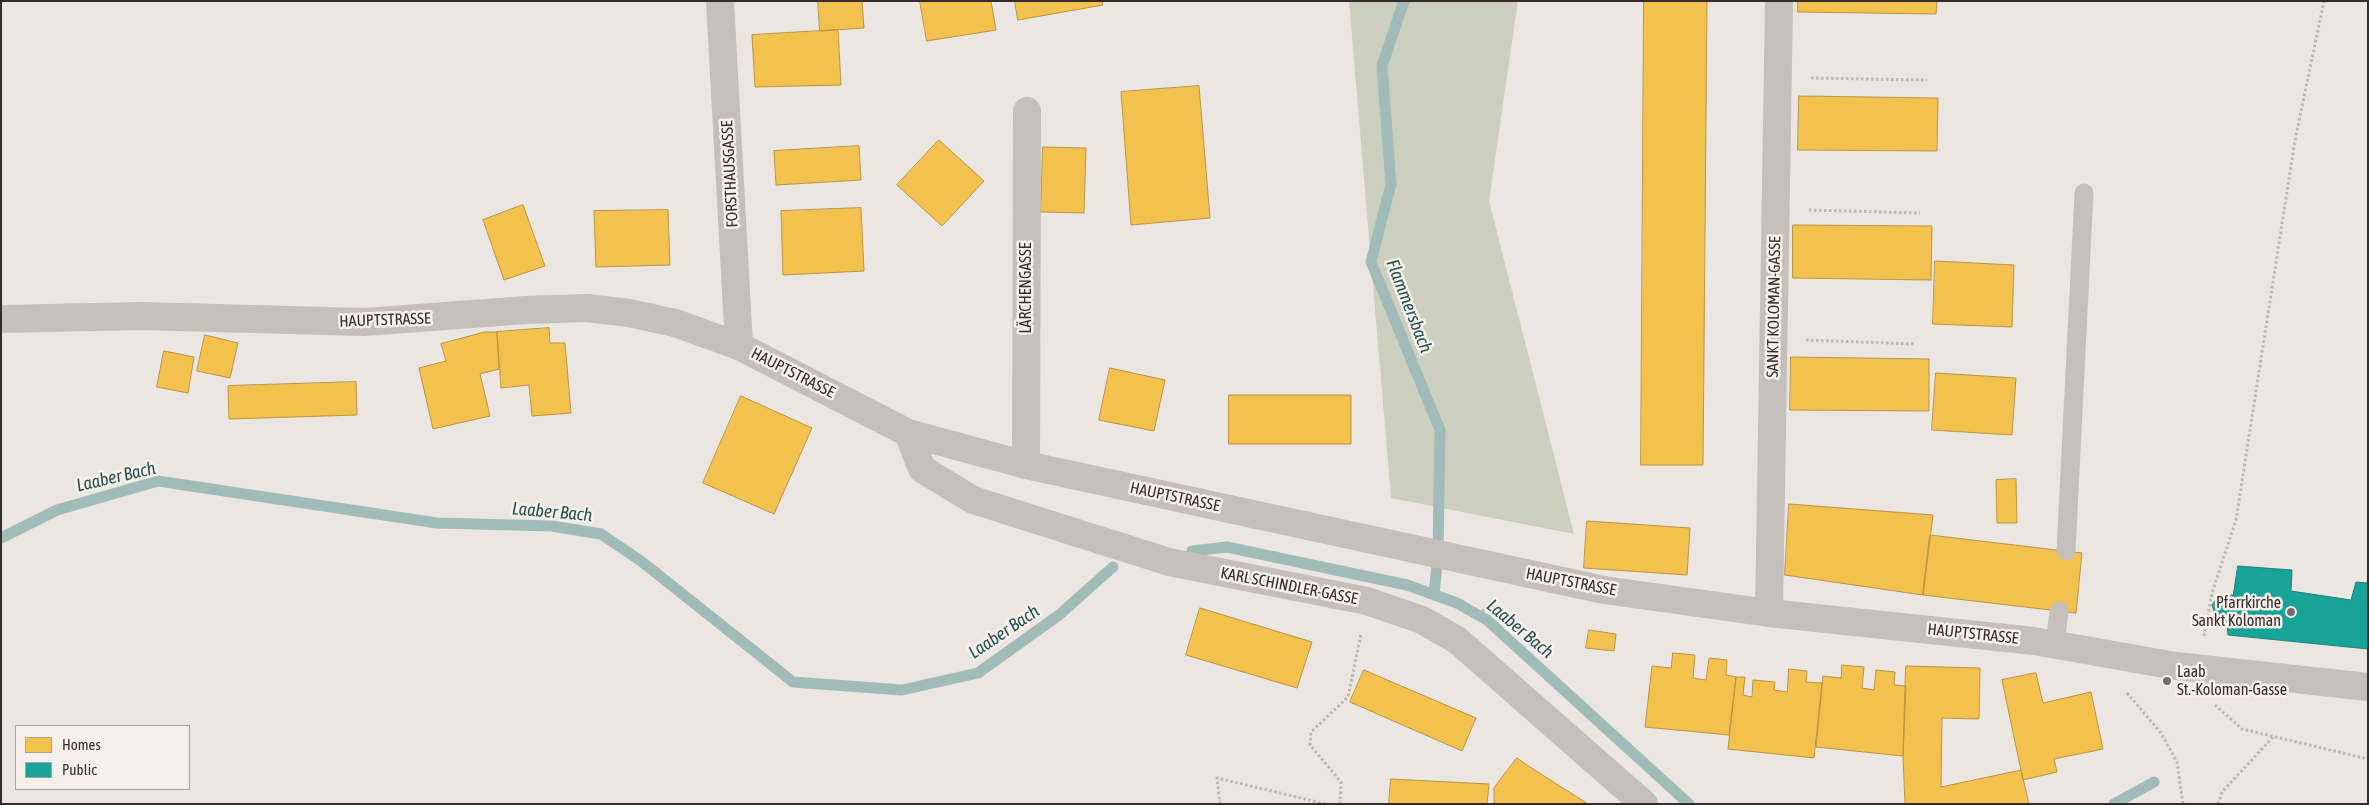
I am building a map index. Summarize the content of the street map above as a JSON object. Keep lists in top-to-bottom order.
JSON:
{
  "streets": {
    "street": [
      "FORSTHAUSGASSE",
      "LÄRCHENGASSE",
      "SANKT KOLOMAN-GASSE",
      "HAUPTSTRASSE",
      "KARL SCHINDLER-GASSE"
    ]
  },
  "crossings": [
    ["FORSTHAUSGASSE", "HAUPTSTRASSE"],
    ["LÄRCHENGASSE", "HAUPTSTRASSE"],
    ["SANKT KOLOMAN-GASSE", "HAUPTSTRASSE"],
    ["HAUPTSTRASSE", "KARL SCHINDLER-GASSE"]
  ],
  "water": ["Flammersbach", "Laaber Bach"],
  "places": ["Pfarrkirche Sankt Koloman", "Laab St.-Koloman-Gasse"],
  "legend": ["Homes", "Public"]
}
